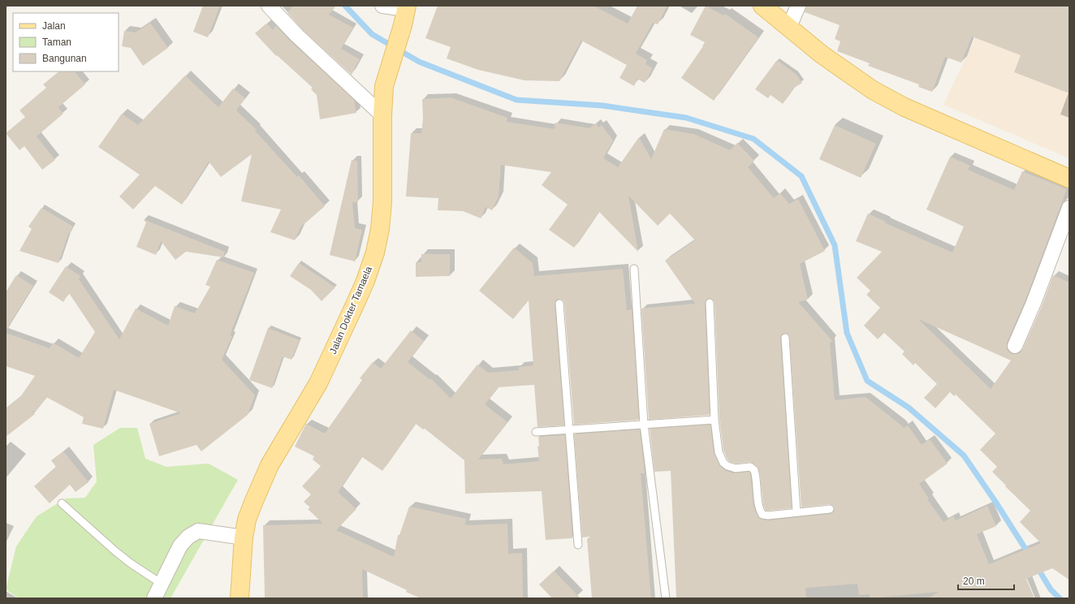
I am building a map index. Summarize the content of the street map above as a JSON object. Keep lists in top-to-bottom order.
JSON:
{
  "streets": {
    "main road": ["Jalan Dokter Tamaela"]
  },
  "legend": ["Jalan", "Taman", "Bangunan"],
  "scale_bar": "20 m"
}
